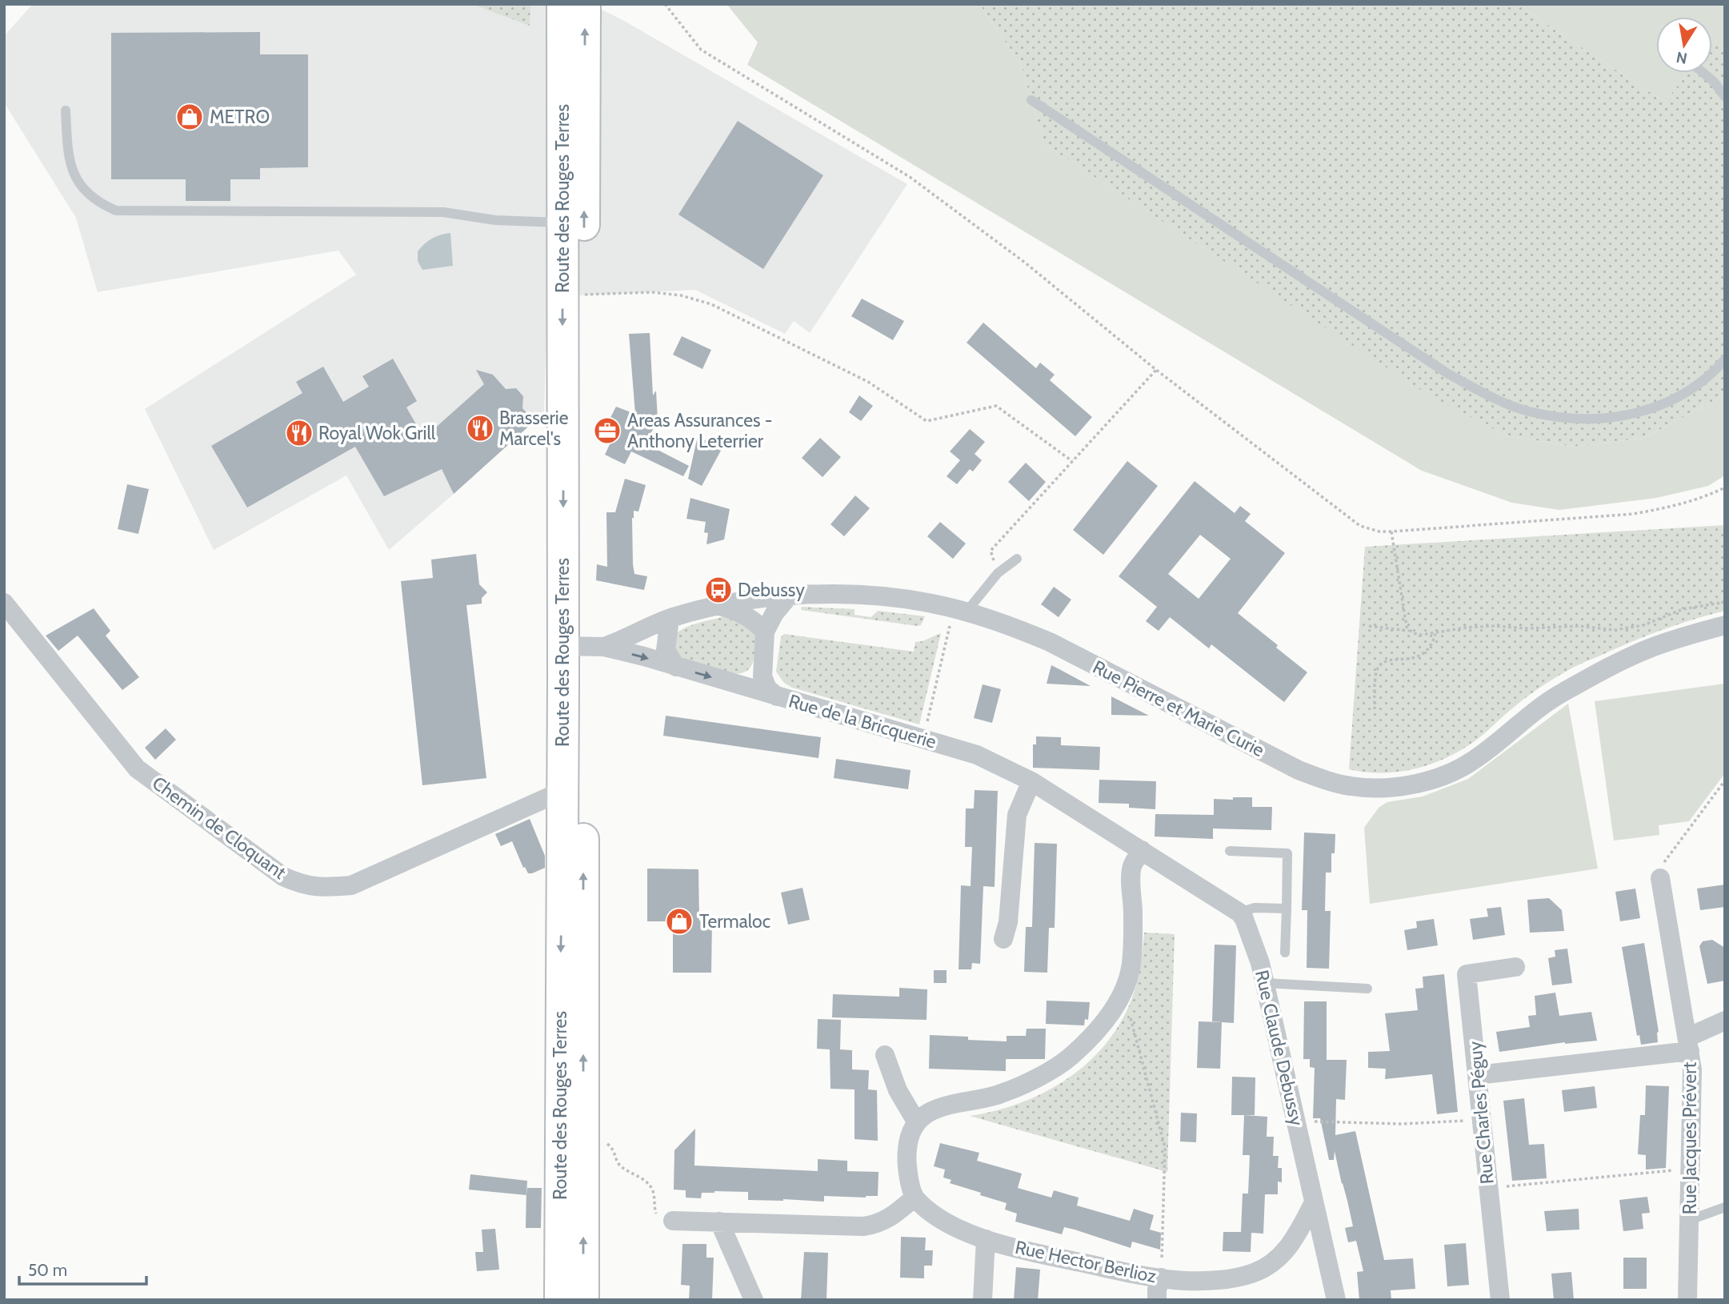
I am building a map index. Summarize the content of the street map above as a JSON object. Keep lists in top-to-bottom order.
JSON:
{
  "streets": {
    "main road": ["Route des Rouges Terres"],
    "street": [
      "Rue Pierre et Marie Curie",
      "Rue de la Bricquerie",
      "Chemin de Cloquant",
      "Rue Claude Debussy",
      "Rue Charles Péguy",
      "Rue Jacques Prévert",
      "Rue Hector Berlioz"
    ]
  },
  "crossings": [
    ["Route des Rouges Terres", "Rue Pierre et Marie Curie"],
    ["Route des Rouges Terres", "Rue de la Bricquerie"],
    ["Route des Rouges Terres", "Chemin de Cloquant"],
    ["Rue Pierre et Marie Curie", "Rue de la Bricquerie"],
    ["Rue Claude Debussy", "Rue Hector Berlioz"]
  ],
  "places": {
    "shop": ["METRO", "Termaloc"],
    "restaurant": ["Brasserie Marcel's", "Royal Wok Grill"],
    "office": ["Areas Assurances - Anthony Leterrier"],
    "bus stop": ["Debussy"]
  },
  "scale_bar": "50 m",
  "north": "bottom"
}
